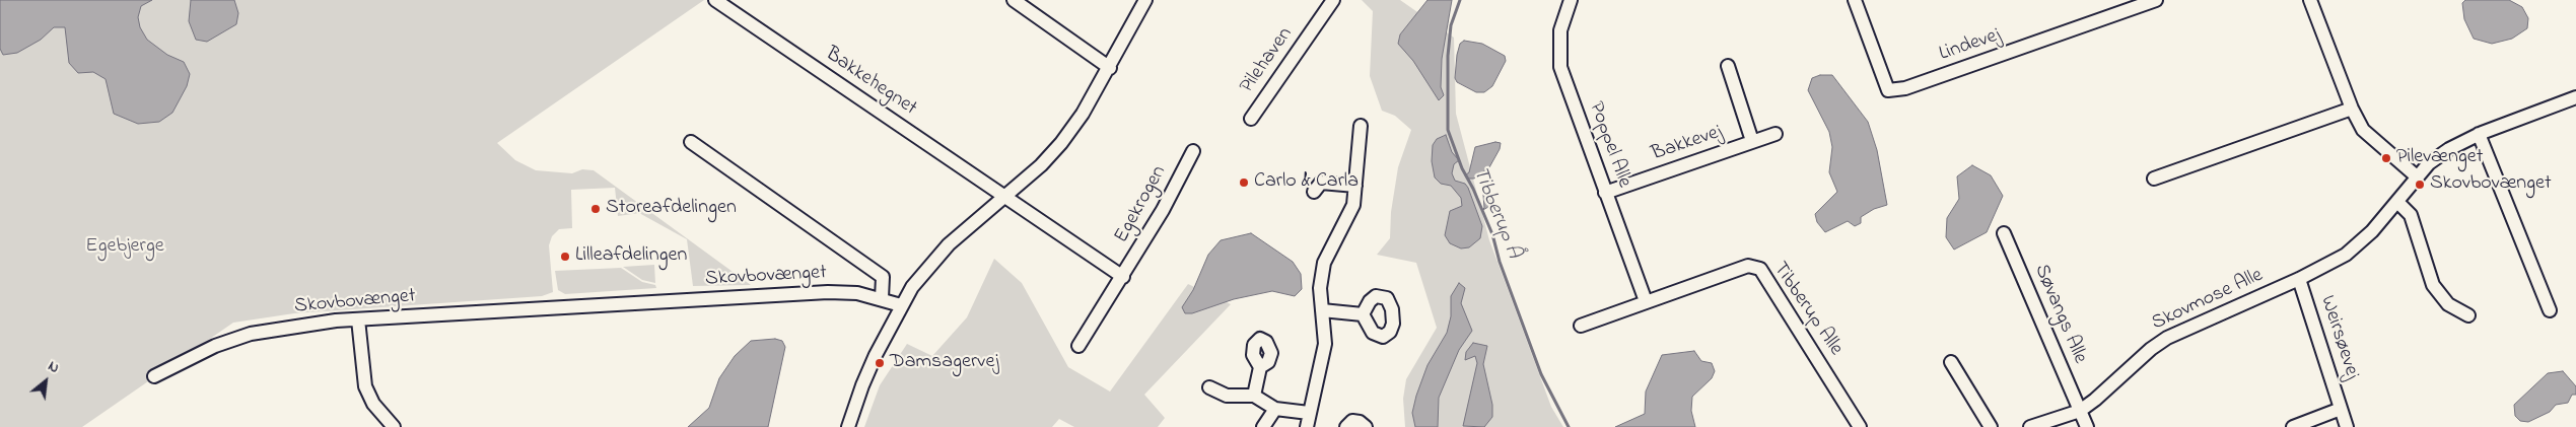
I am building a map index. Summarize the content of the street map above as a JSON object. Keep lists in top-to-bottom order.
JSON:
{
  "streets": {
    "street": [
      "Lindevej",
      "Pilehaven",
      "Bakkehegnet",
      "Bakkevej",
      "Poppel Alle",
      "Egekrogen",
      "Skovbovænget",
      "Skovmose Alle",
      "Tibberup Alle",
      "Søvangs Alle",
      "Weirsøevej"
    ]
  },
  "crossings": [
    ["Bakkehegnet", "Egekrogen"],
    ["Bakkevej", "Poppel Alle"],
    ["Poppel Alle", "Tibberup Alle"],
    ["Skovmose Alle", "Søvangs Alle"],
    ["Skovmose Alle", "Weirsøevej"]
  ],
  "water": ["Tibberup Å"],
  "parks": ["Egebjerge"],
  "places": [
    "Pilevænget",
    "Carlo & Carla",
    "Skovbovænget",
    "Storeafdelingen",
    "Lilleafdelingen",
    "Damsagervej"
  ],
  "north": "top right"
}
